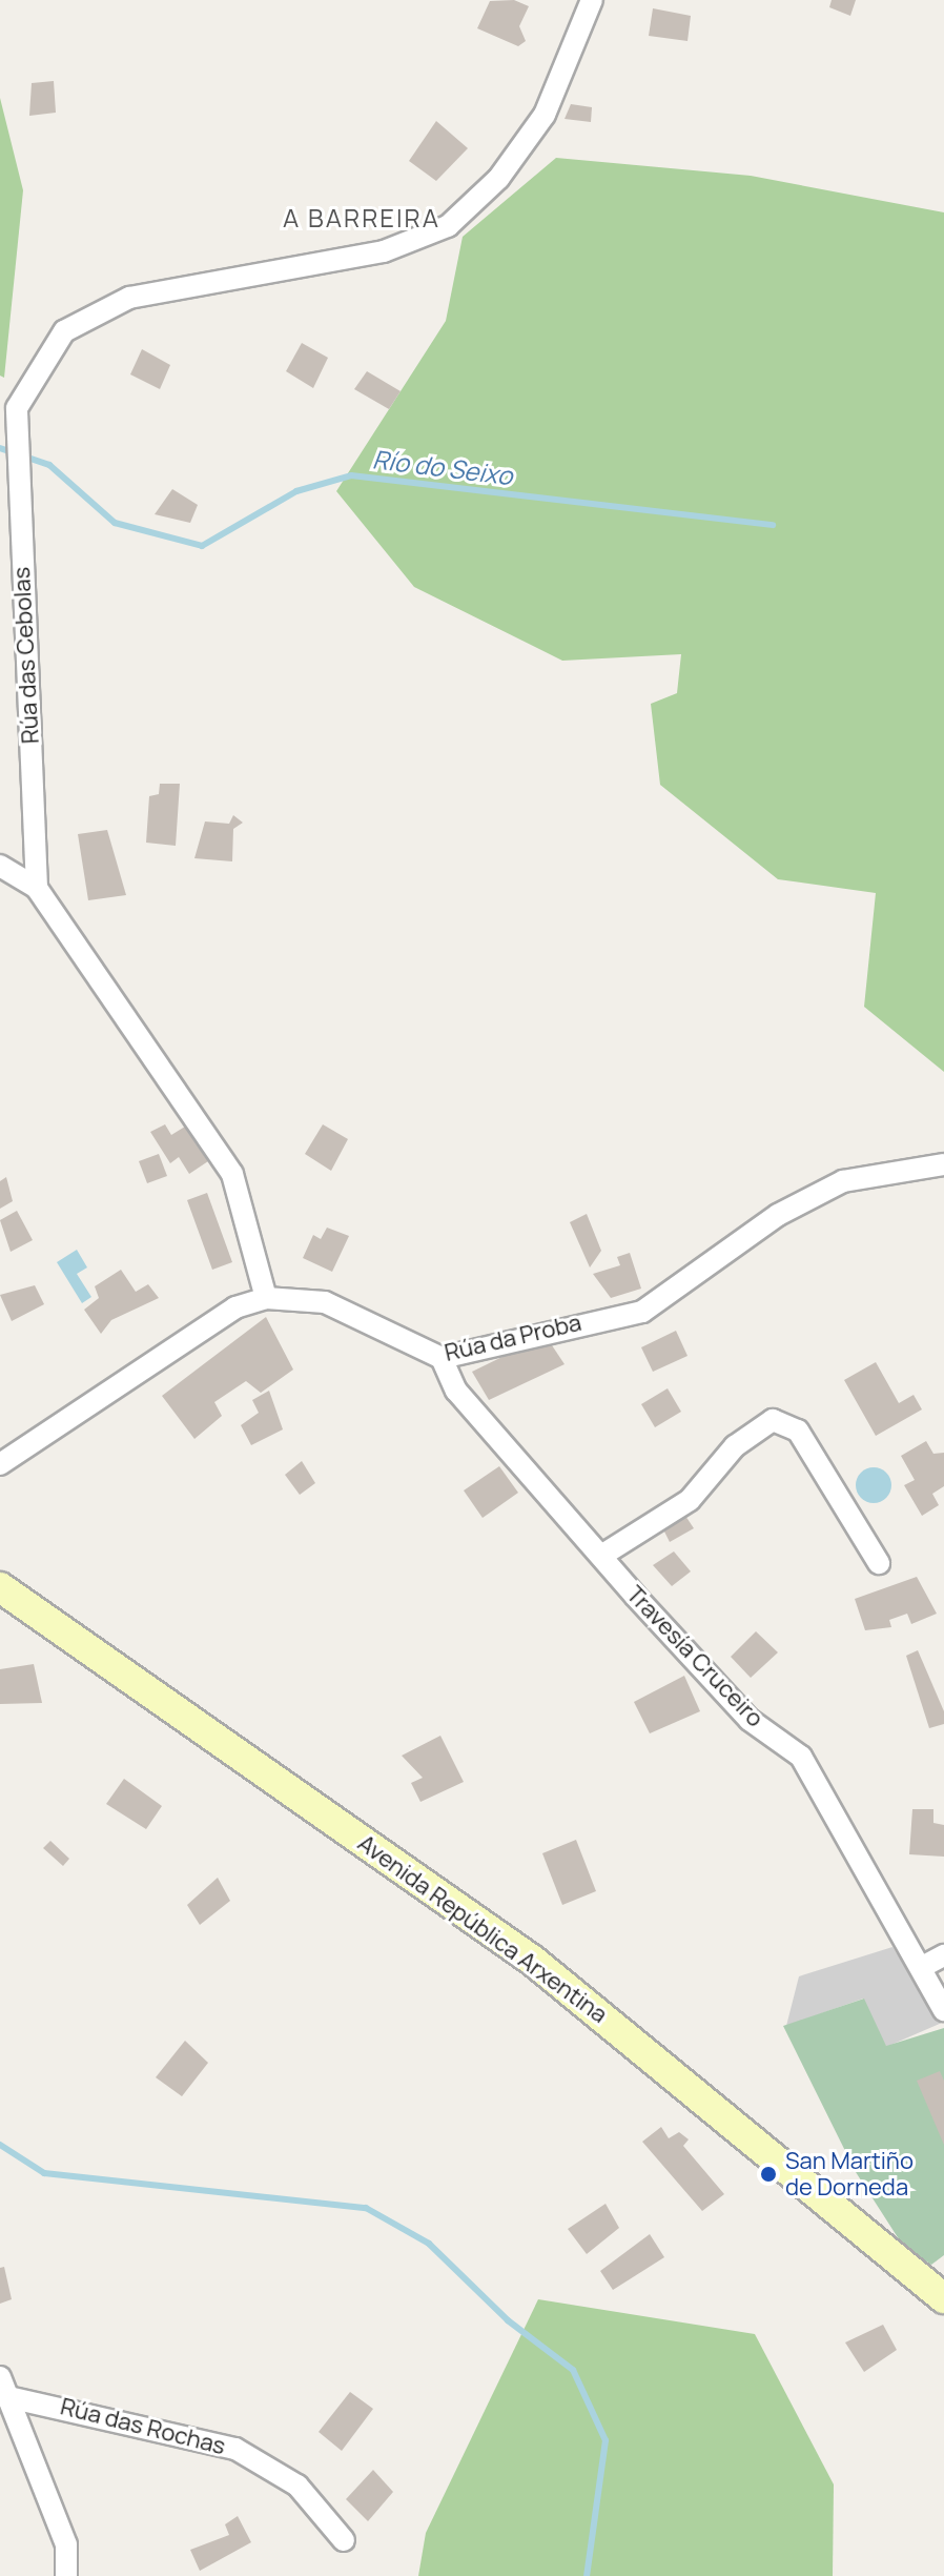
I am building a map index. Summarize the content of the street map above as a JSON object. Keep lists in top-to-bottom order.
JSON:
{
  "streets": {
    "main road": ["Avenida República Arxentina"],
    "street": [
      "Rúa das Cebolas",
      "Rúa da Proba",
      "Travesía Cruceiro",
      "Rúa das Rochas"
    ]
  },
  "crossings": [
    ["Rúa da Proba", "Travesía Cruceiro"]
  ],
  "districts": ["A BARREIRA"],
  "water": ["Río do Seixo"],
  "places": ["San Martiño de Dorneda"]
}
